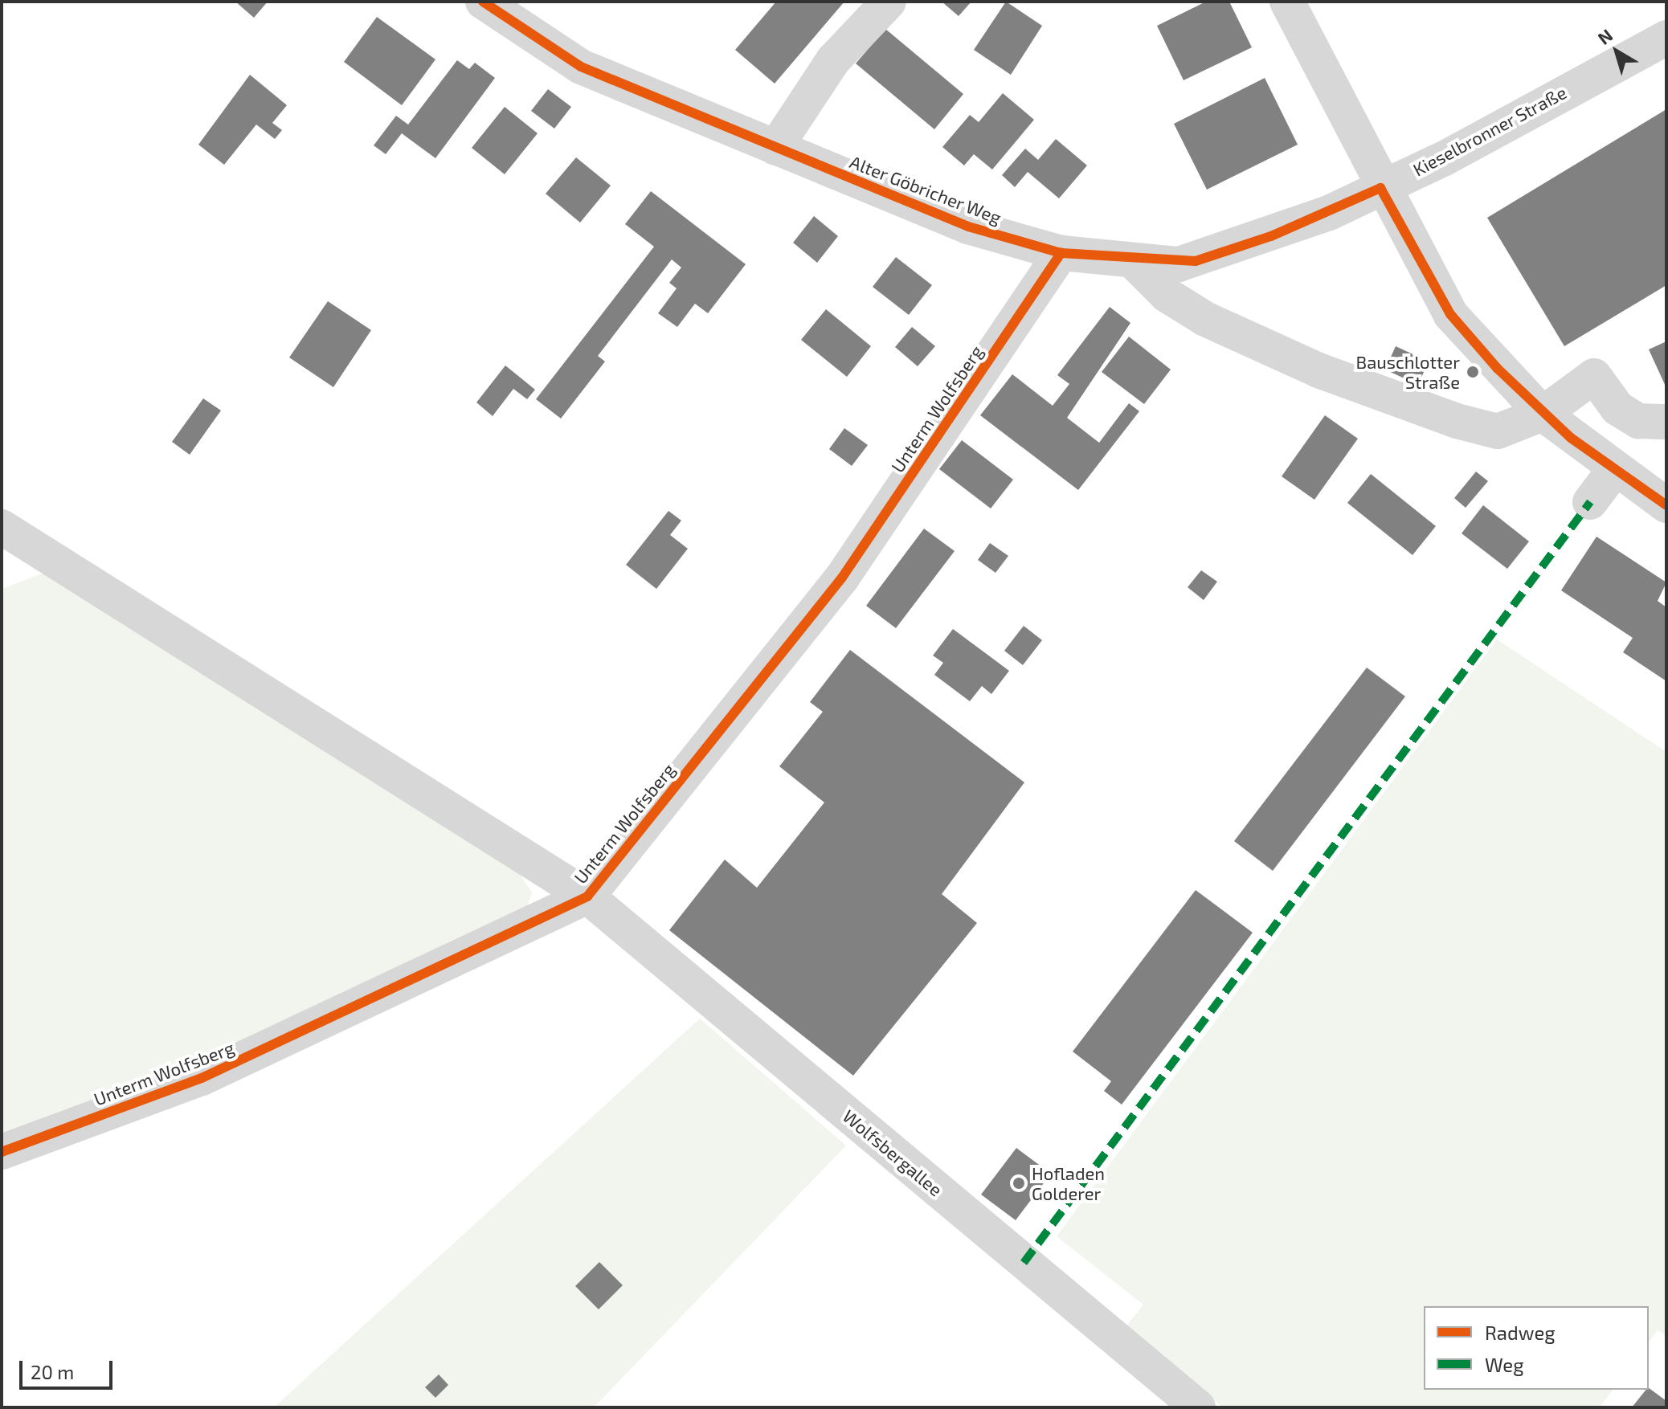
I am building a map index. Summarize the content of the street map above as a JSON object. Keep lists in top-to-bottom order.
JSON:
{
  "streets": {
    "street": [
      "Kieselbronner Straße",
      "Alter Göbricher Weg",
      "Unterm Wolfsberg",
      "Wolfsbergallee"
    ]
  },
  "crossings": [
    ["Kieselbronner Straße", "Alter Göbricher Weg"],
    ["Alter Göbricher Weg", "Unterm Wolfsberg"],
    ["Unterm Wolfsberg", "Wolfsbergallee"]
  ],
  "places": ["Bauschlotter Straße", "Hofladen Golderer"],
  "legend": ["Radweg", "Weg"],
  "scale_bar": "20 m",
  "north": "top left"
}
